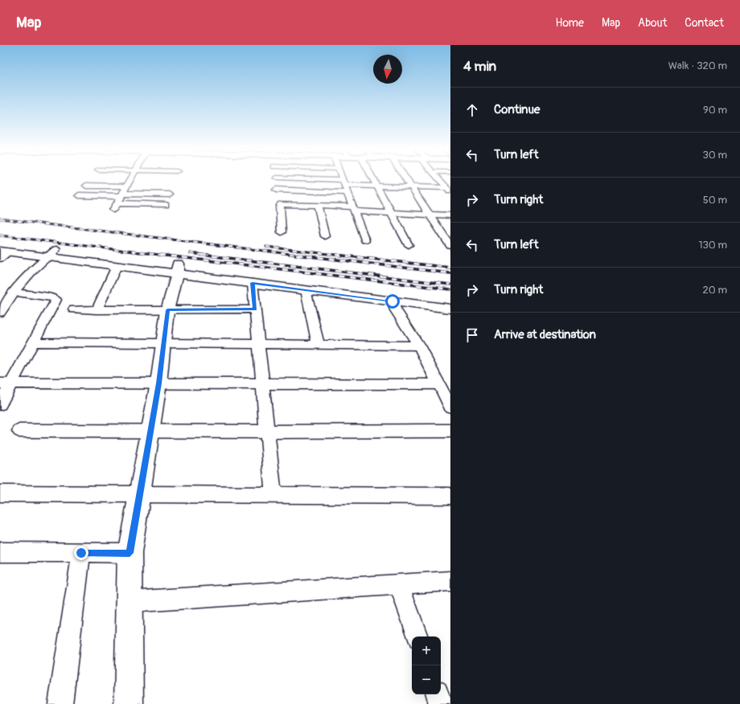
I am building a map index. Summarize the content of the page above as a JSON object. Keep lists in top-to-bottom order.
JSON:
{
  "north": "bottom",
  "page": {
    "header": "Map",
    "nav": [
      "Home",
      "Map",
      "About",
      "Contact"
    ],
    "heading": ["4 min", "Walk · 320 m"],
    "list": [
      ["Continue", "90 m"],
      ["Turn left", "30 m"],
      ["Turn right", "50 m"],
      ["Turn left", "130 m"],
      ["Turn right", "20 m"],
      "Arrive at destination"
    ],
    "map_buttons": ["+", "−"]
  }
}
